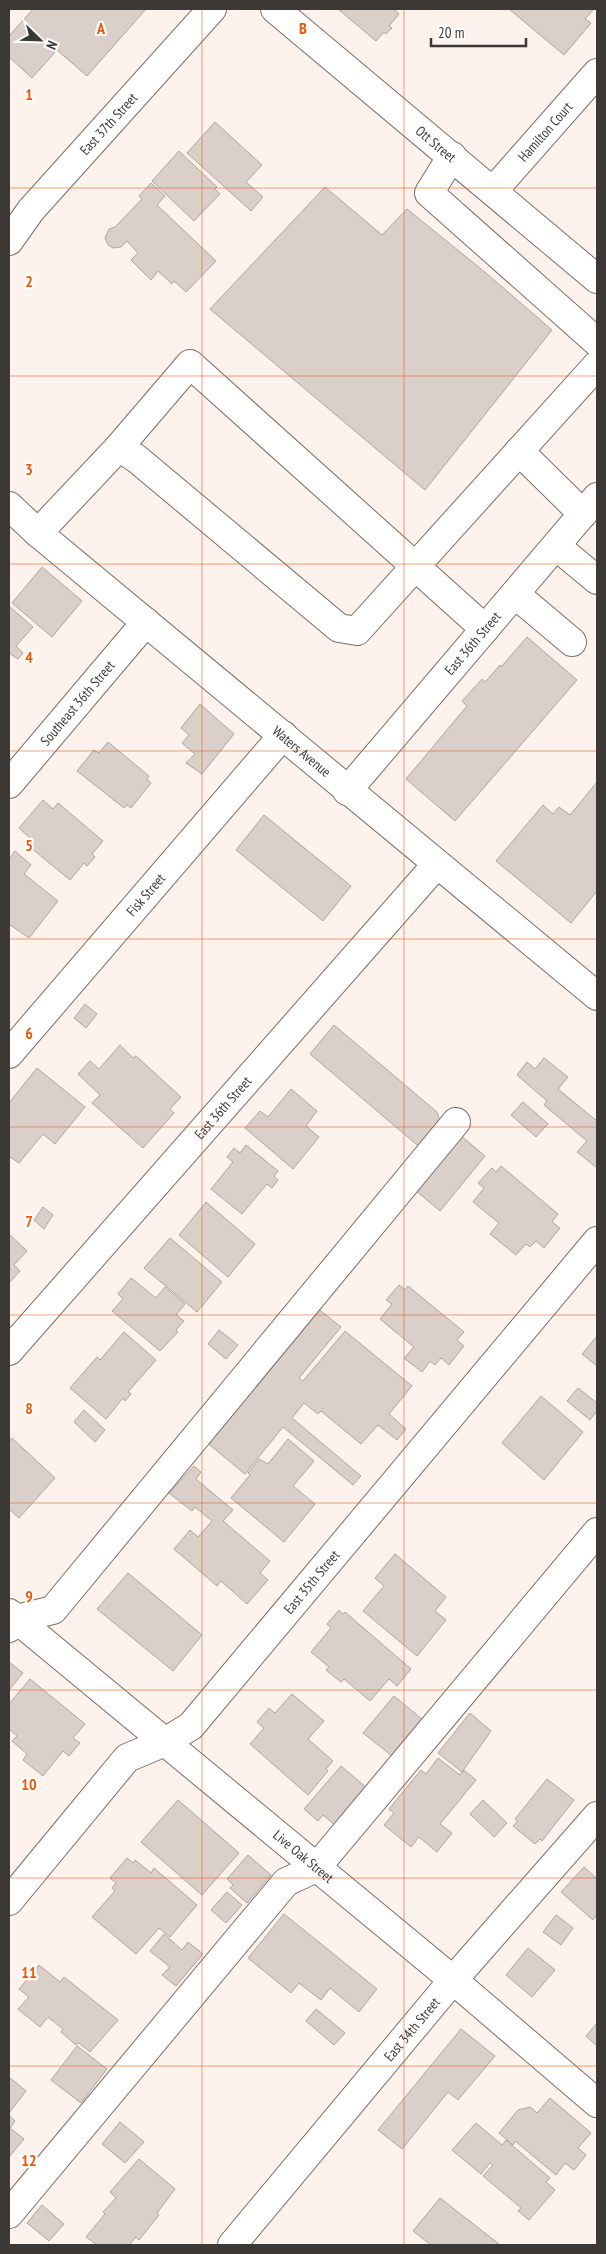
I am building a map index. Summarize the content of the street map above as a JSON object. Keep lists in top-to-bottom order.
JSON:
{
  "streets": {
    "street": [
      "East 37th Street",
      "Hamilton Court",
      "Ott Street",
      "East 36th Street",
      "Southeast 36th Street",
      "Waters Avenue",
      "Fisk Street",
      "East 35th Street",
      "Live Oak Street",
      "East 34th Street"
    ]
  },
  "crossings": [
    ["Hamilton Court", "Ott Street"],
    ["East 36th Street", "Waters Avenue"],
    ["Southeast 36th Street", "Waters Avenue"],
    ["Waters Avenue", "Fisk Street"],
    ["East 35th Street", "Live Oak Street"],
    ["Live Oak Street", "East 34th Street"]
  ],
  "scale_bar": "20 m",
  "north": "bottom right",
  "grid": {
    "columns": ["A", "B"],
    "rows": [
      "1",
      "2",
      "3",
      "4",
      "5",
      "6",
      "7",
      "8",
      "9",
      "10",
      "11",
      "12"
    ]
  }
}
